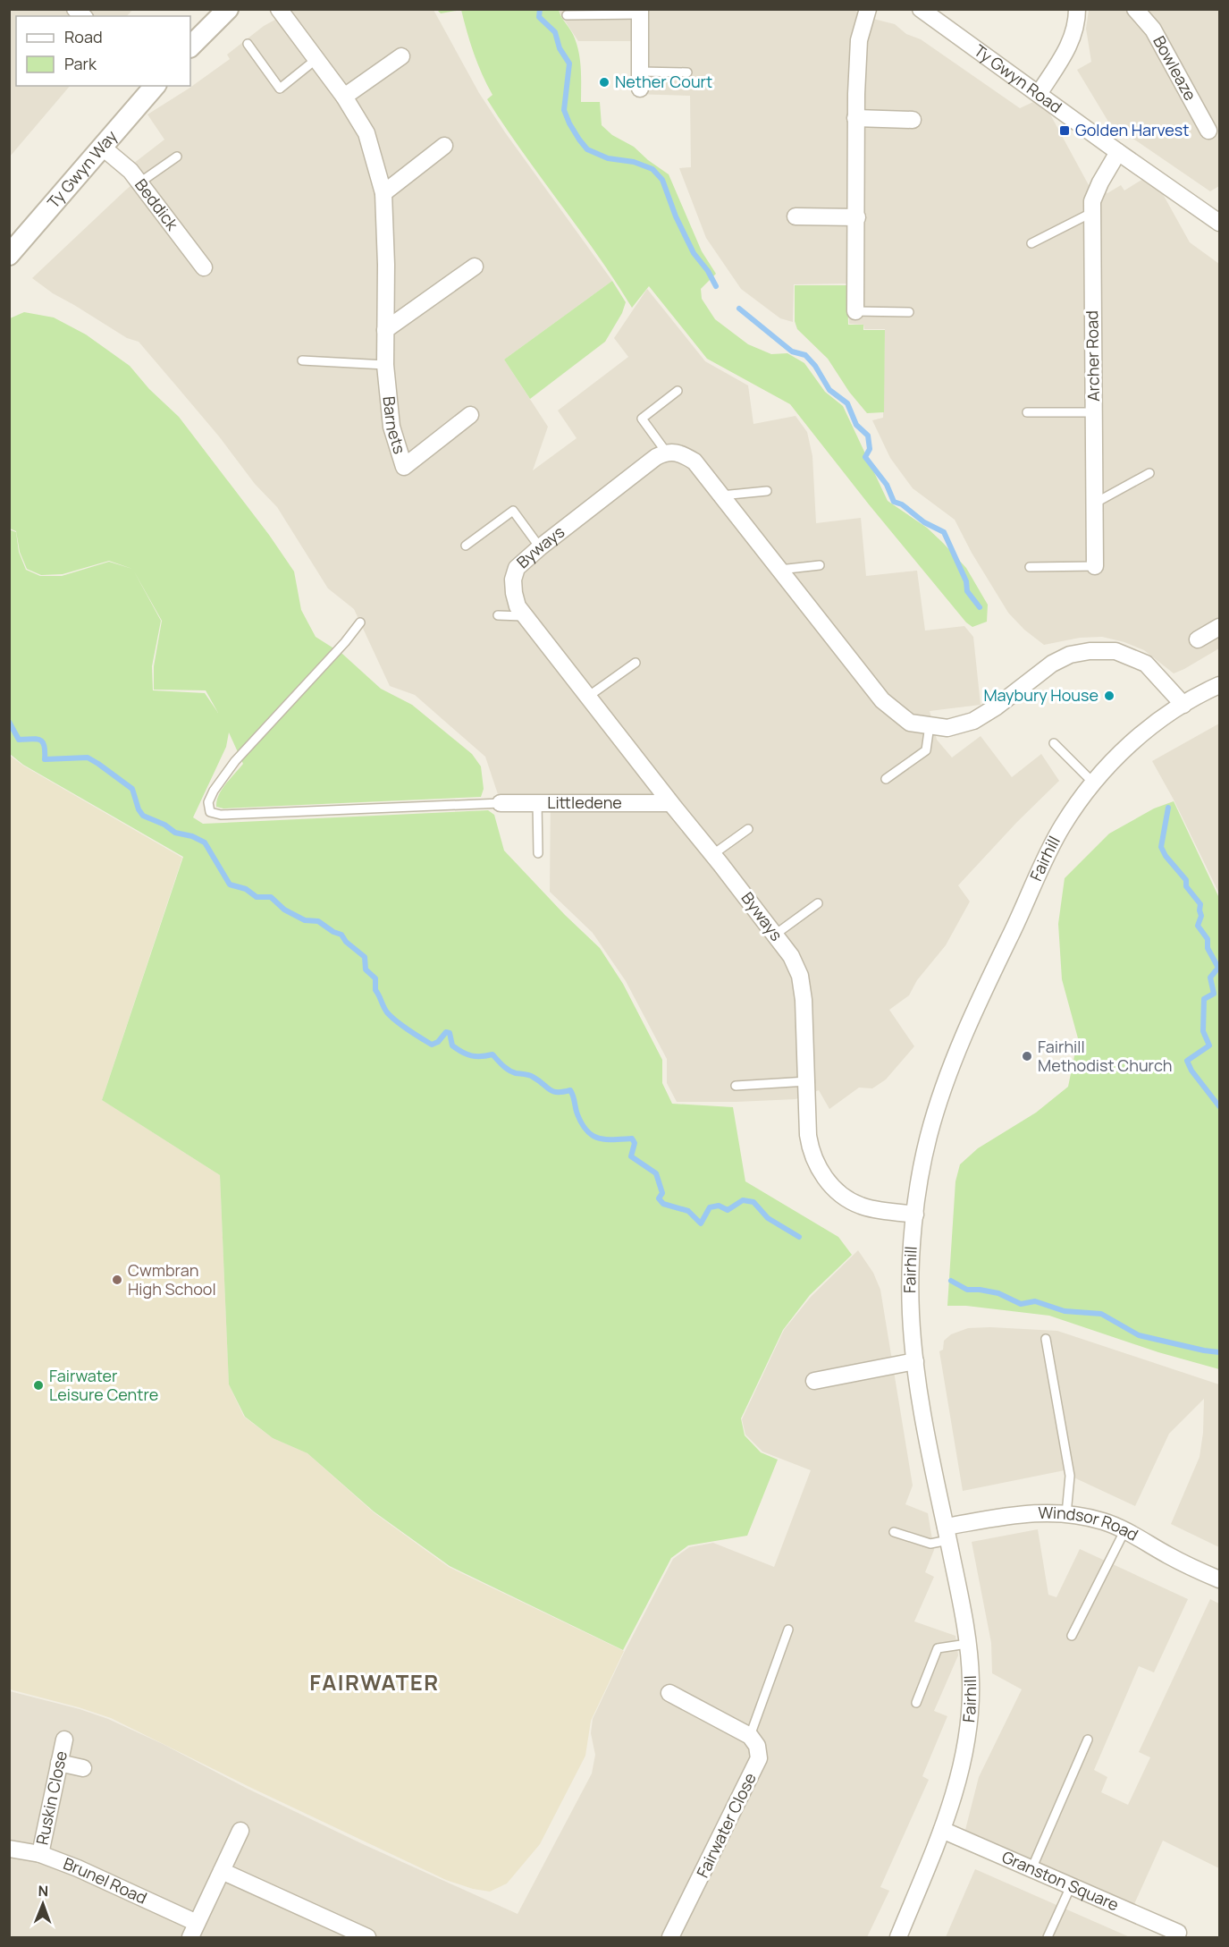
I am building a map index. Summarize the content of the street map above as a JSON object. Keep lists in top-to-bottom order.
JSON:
{
  "streets": {
    "street": [
      "Bowleaze",
      "Ty Gwyn Road",
      "Ty Gwyn Way",
      "Beddick",
      "Archer Road",
      "Barnets",
      "Byways",
      "Littledene",
      "Fairhill",
      "Windsor Road",
      "Ruskin Close",
      "Fairwater Close",
      "Brunel Road",
      "Granston Square"
    ]
  },
  "crossings": [
    ["Ty Gwyn Road", "Archer Road"],
    ["Ty Gwyn Way", "Beddick"],
    ["Byways", "Littledene"],
    ["Byways", "Fairhill"],
    ["Fairhill", "Windsor Road"],
    ["Fairhill", "Granston Square"],
    ["Ruskin Close", "Brunel Road"]
  ],
  "districts": ["FAIRWATER"],
  "places": {
    "other": [
      "Nether Court",
      "Maybury House",
      "Fairhill Methodist Church",
      "Cwmbran High School",
      "Fairwater Leisure Centre"
    ],
    "transit": ["Golden Harvest"]
  },
  "legend": ["Road", "Park"],
  "north": "top"
}
